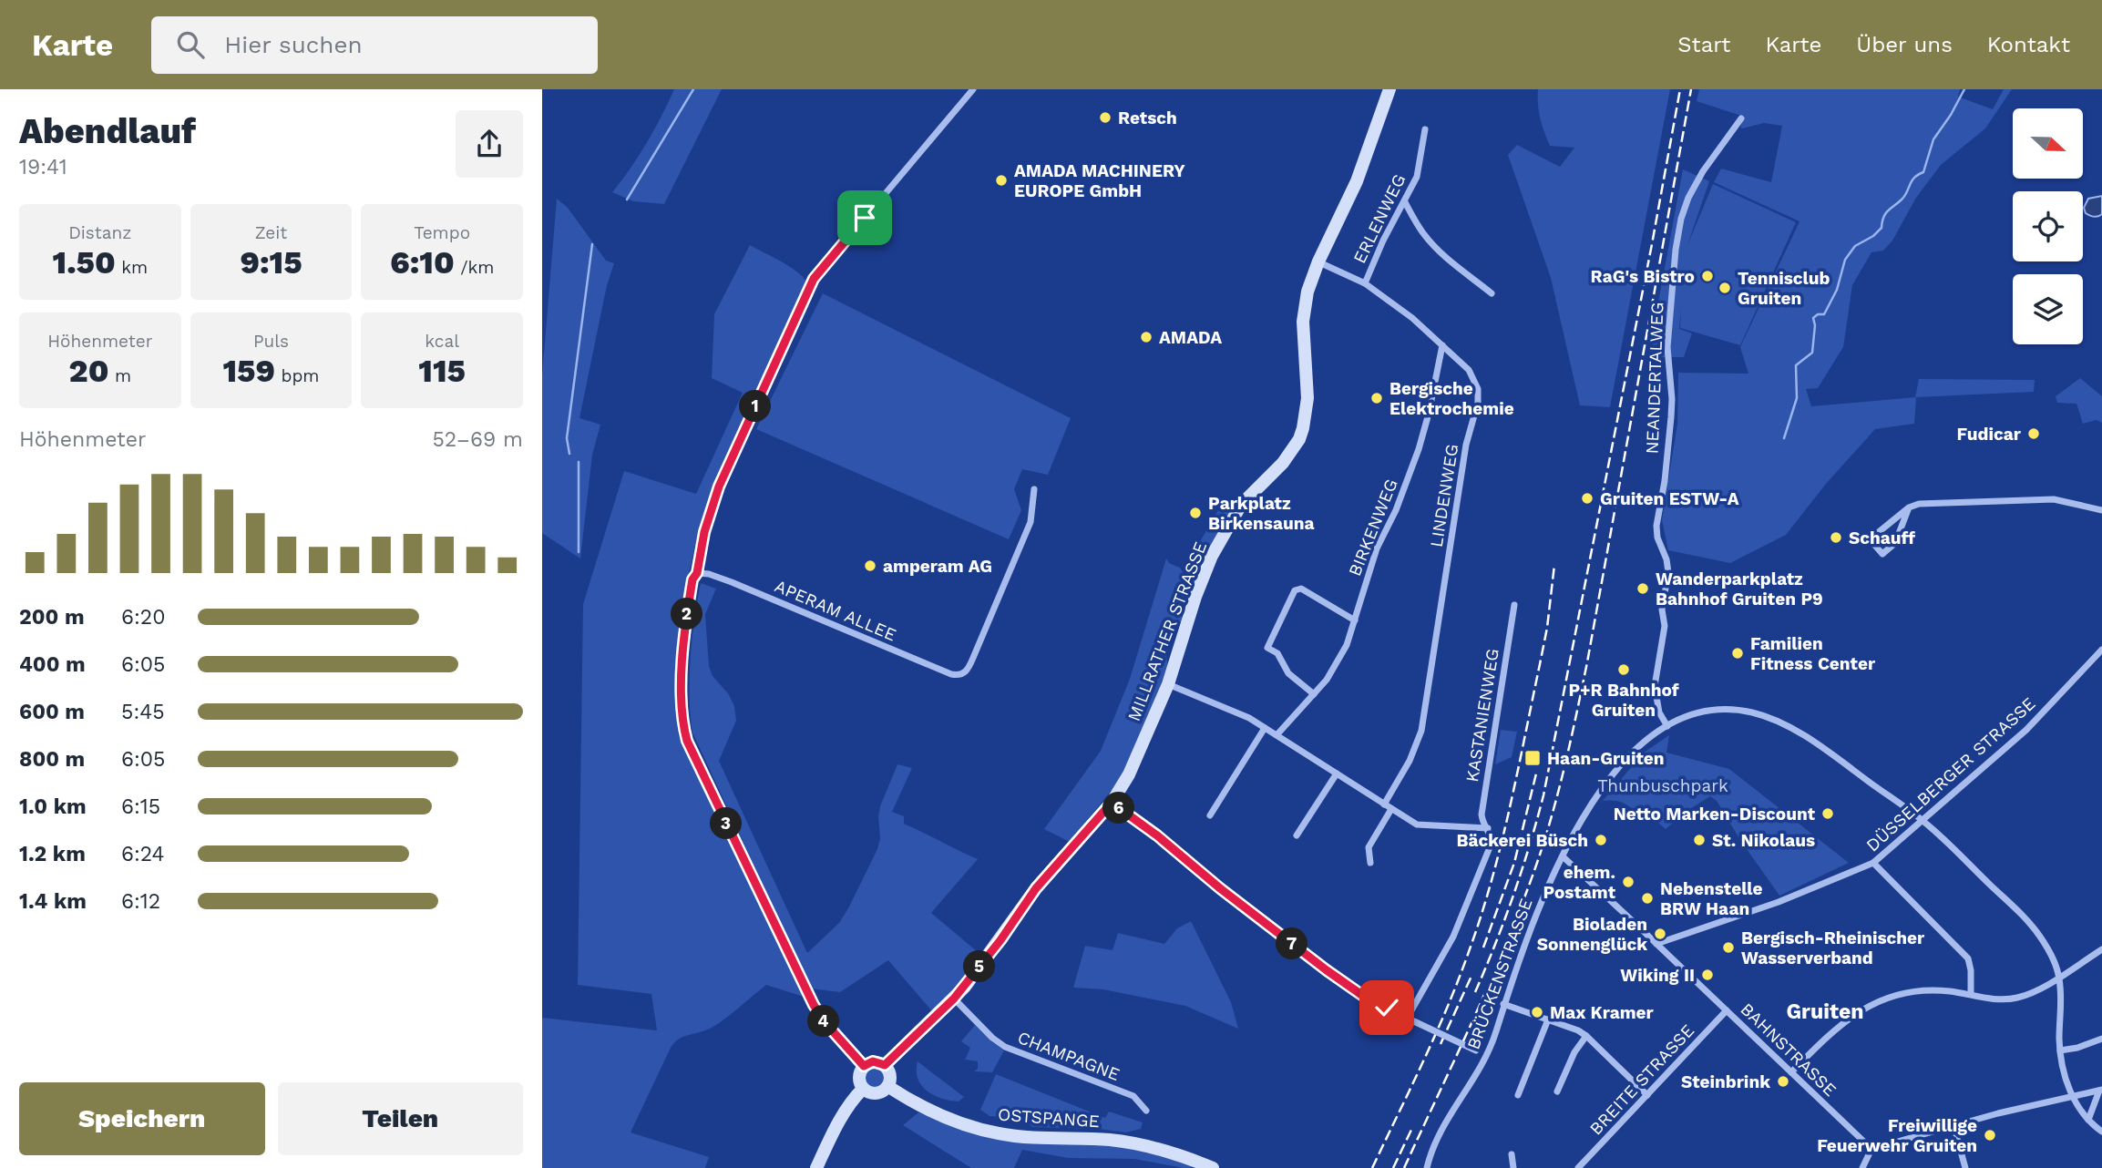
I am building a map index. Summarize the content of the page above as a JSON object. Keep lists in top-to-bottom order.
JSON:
{
  "streets": {
    "main road": ["MILLRATHER STRASSE", "OSTSPANGE"],
    "street": [
      "ERLENWEG",
      "NEANDERTALWEG",
      "LINDENWEG",
      "BIRKENWEG",
      "APERAM ALLEE",
      "KASTANIENWEG",
      "DÜSSELBERGER STRASSE",
      "BRÜCKENSTRASSE",
      "BAHNSTRASSE",
      "CHAMPAGNE",
      "BREITE STRASSE"
    ]
  },
  "crossings": [
    ["ERLENWEG", "LINDENWEG"],
    ["NEANDERTALWEG", "BRÜCKENSTRASSE"],
    ["LINDENWEG", "BIRKENWEG"],
    ["LINDENWEG", "MILLRATHER STRASSE"],
    ["MILLRATHER STRASSE", "CHAMPAGNE"],
    ["MILLRATHER STRASSE", "OSTSPANGE"],
    ["DÜSSELBERGER STRASSE", "BRÜCKENSTRASSE"],
    ["DÜSSELBERGER STRASSE", "BAHNSTRASSE"],
    ["BRÜCKENSTRASSE", "BAHNSTRASSE"],
    ["BAHNSTRASSE", "BREITE STRASSE"]
  ],
  "districts": ["Gruiten"],
  "parks": ["Thunbuschpark"],
  "places": {
    "other": [
      "Retsch",
      "AMADA MACHINERY EUROPE GmbH",
      "RaG's Bistro",
      "Tennisclub Gruiten",
      "AMADA",
      "Bergische Elektrochemie",
      "Fudicar",
      "Gruiten ESTW-A",
      "Parkplatz Birkensauna",
      "Schauff",
      "amperam AG",
      "Wanderparkplatz Bahnhof Gruiten P9",
      "Familien Fitness Center",
      "P+R Bahnhof Gruiten",
      "Netto Marken-Discount",
      "Bäckerei Büsch",
      "St. Nikolaus",
      "ehem. Postamt",
      "Nebenstelle BRW Haan",
      "Bioladen Sonnenglück",
      "Bergisch-Rheinischer Wasserverband",
      "Wiking II",
      "Max Kramer",
      "Steinbrink",
      "Freiwillige Feuerwehr Gruiten"
    ],
    "transit": ["Haan-Gruiten"]
  },
  "north": "right",
  "page": {
    "header": "Karte",
    "search": "Hier suchen",
    "nav": [
      "Start",
      "Karte",
      "Über uns",
      "Kontakt"
    ],
    "heading": ["Abendlauf", "19:41"],
    "stats": [
      ["Distanz", "1.50 km"],
      ["Zeit", "9:15"],
      ["Tempo", "6:10 /km"],
      ["Höhenmeter", "20 m"],
      ["Puls", "159 bpm"],
      ["kcal", "115"]
    ],
    "pins": [
      "1",
      "2",
      "6",
      "3",
      "7",
      "5",
      "4"
    ],
    "chart": ["Höhenmeter", "52–69 m"],
    "list": [
      {
        "name": "200 m",
        "note": "6:20"
      },
      {
        "name": "400 m",
        "note": "6:05"
      },
      {
        "name": "600 m",
        "note": "5:45"
      },
      {
        "name": "800 m",
        "note": "6:05"
      },
      {
        "name": "1.0 km",
        "note": "6:15"
      },
      {
        "name": "1.2 km",
        "note": "6:24"
      },
      {
        "name": "1.4 km",
        "note": "6:12"
      }
    ],
    "buttons": ["Speichern", "Teilen"]
  }
}
